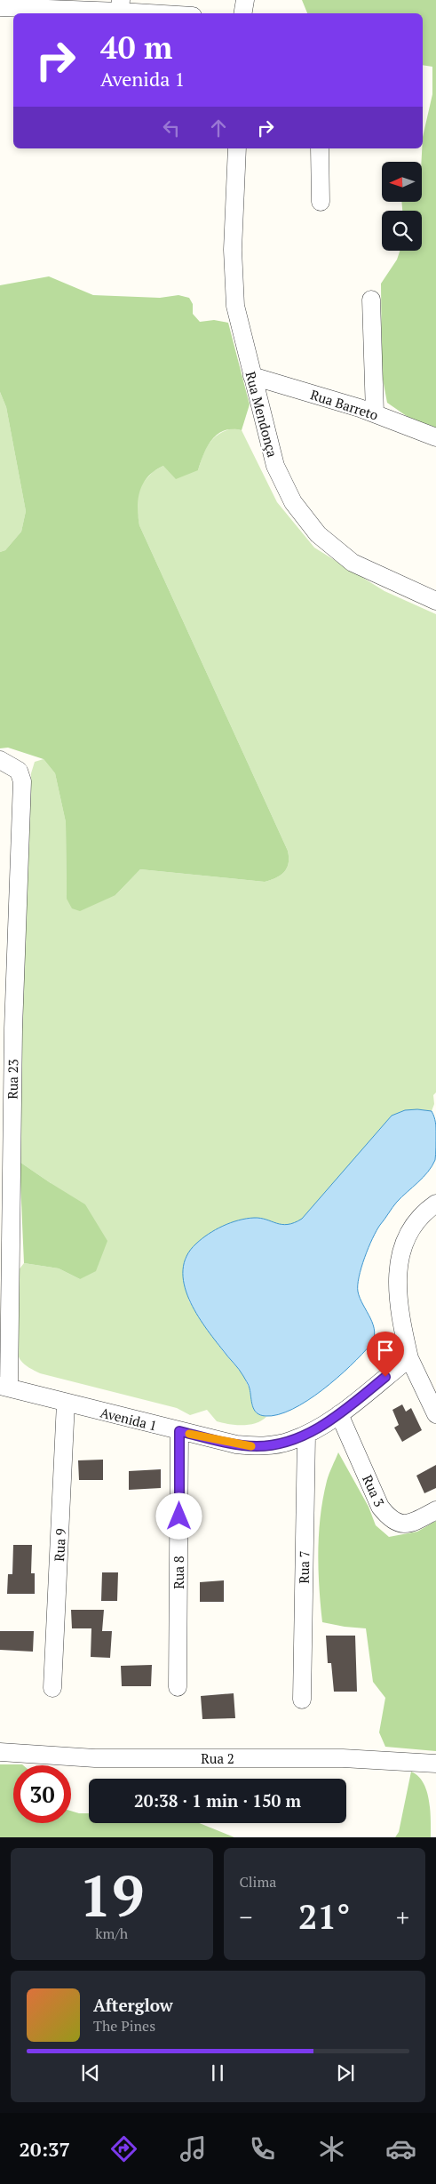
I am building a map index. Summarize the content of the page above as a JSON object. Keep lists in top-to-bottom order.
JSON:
{
  "streets": {
    "street": [
      "Rua Barreto",
      "Rua Mendonça",
      "Rua 23",
      "Avenida 1",
      "Rua 3",
      "Rua 9",
      "Rua 7",
      "Rua 8",
      "Rua 2"
    ]
  },
  "crossings": [
    ["Rua Barreto", "Rua Mendonça"],
    ["Rua 23", "Avenida 1"],
    ["Avenida 1", "Rua 3"],
    ["Avenida 1", "Rua 9"],
    ["Avenida 1", "Rua 7"],
    ["Avenida 1", "Rua 8"]
  ],
  "north": "left",
  "page": {
    "turn": ["40 m", "Avenida 1"],
    "limit": "30",
    "trip": "20:38 · 1 min · 150 m",
    "tile": [
      ["19", "km/h"],
      "Clima"
    ],
    "heat": ["−", "21°", "+"],
    "song": ["Afterglow", "The Pines"],
    "tabs": "20:37"
  }
}
